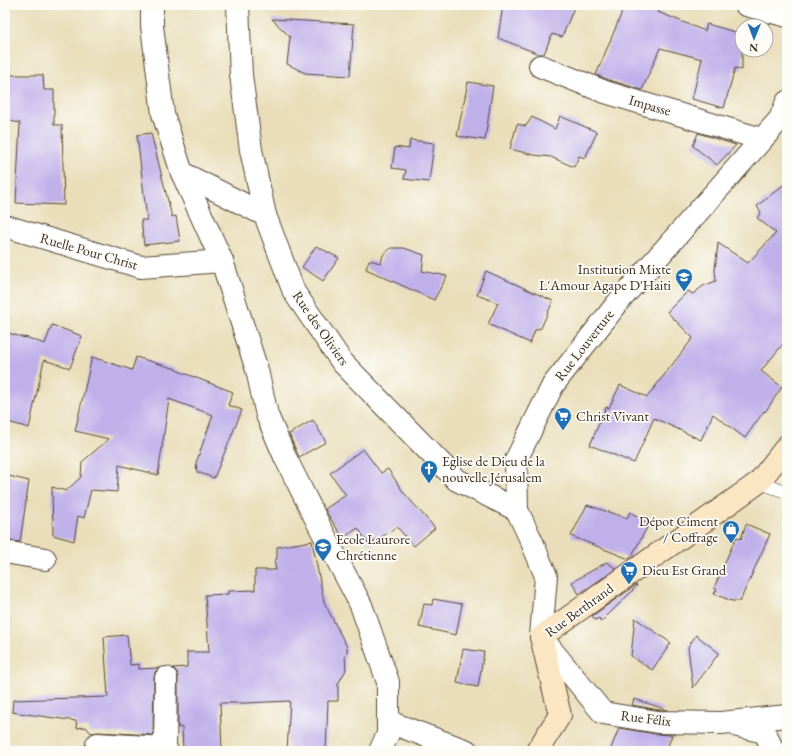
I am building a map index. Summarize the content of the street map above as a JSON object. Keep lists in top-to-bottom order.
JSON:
{
  "streets": {
    "street": [
      "Impasse",
      "Ruelle Pour Christ",
      "Rue des Oliviers",
      "Rue Louverture",
      "Rue Berthrand",
      "Rue Félix"
    ]
  },
  "crossings": [
    ["Impasse", "Rue Louverture"],
    ["Rue des Oliviers", "Rue Louverture"],
    ["Rue Louverture", "Rue Berthrand"],
    ["Rue Louverture", "Rue Félix"],
    ["Rue Berthrand", "Rue Félix"]
  ],
  "places": {
    "school or university": ["Institution Mixte L'Amour Agape D'Haiti", "Ecole Laurore Chrétienne"],
    "supermarket": ["Christ Vivant", "Dieu Est Grand"],
    "church": ["Eglise de Dieu de la nouvelle Jérusalem"],
    "shop": ["Dépot Ciment / Coffrage"]
  },
  "north": "bottom"
}
